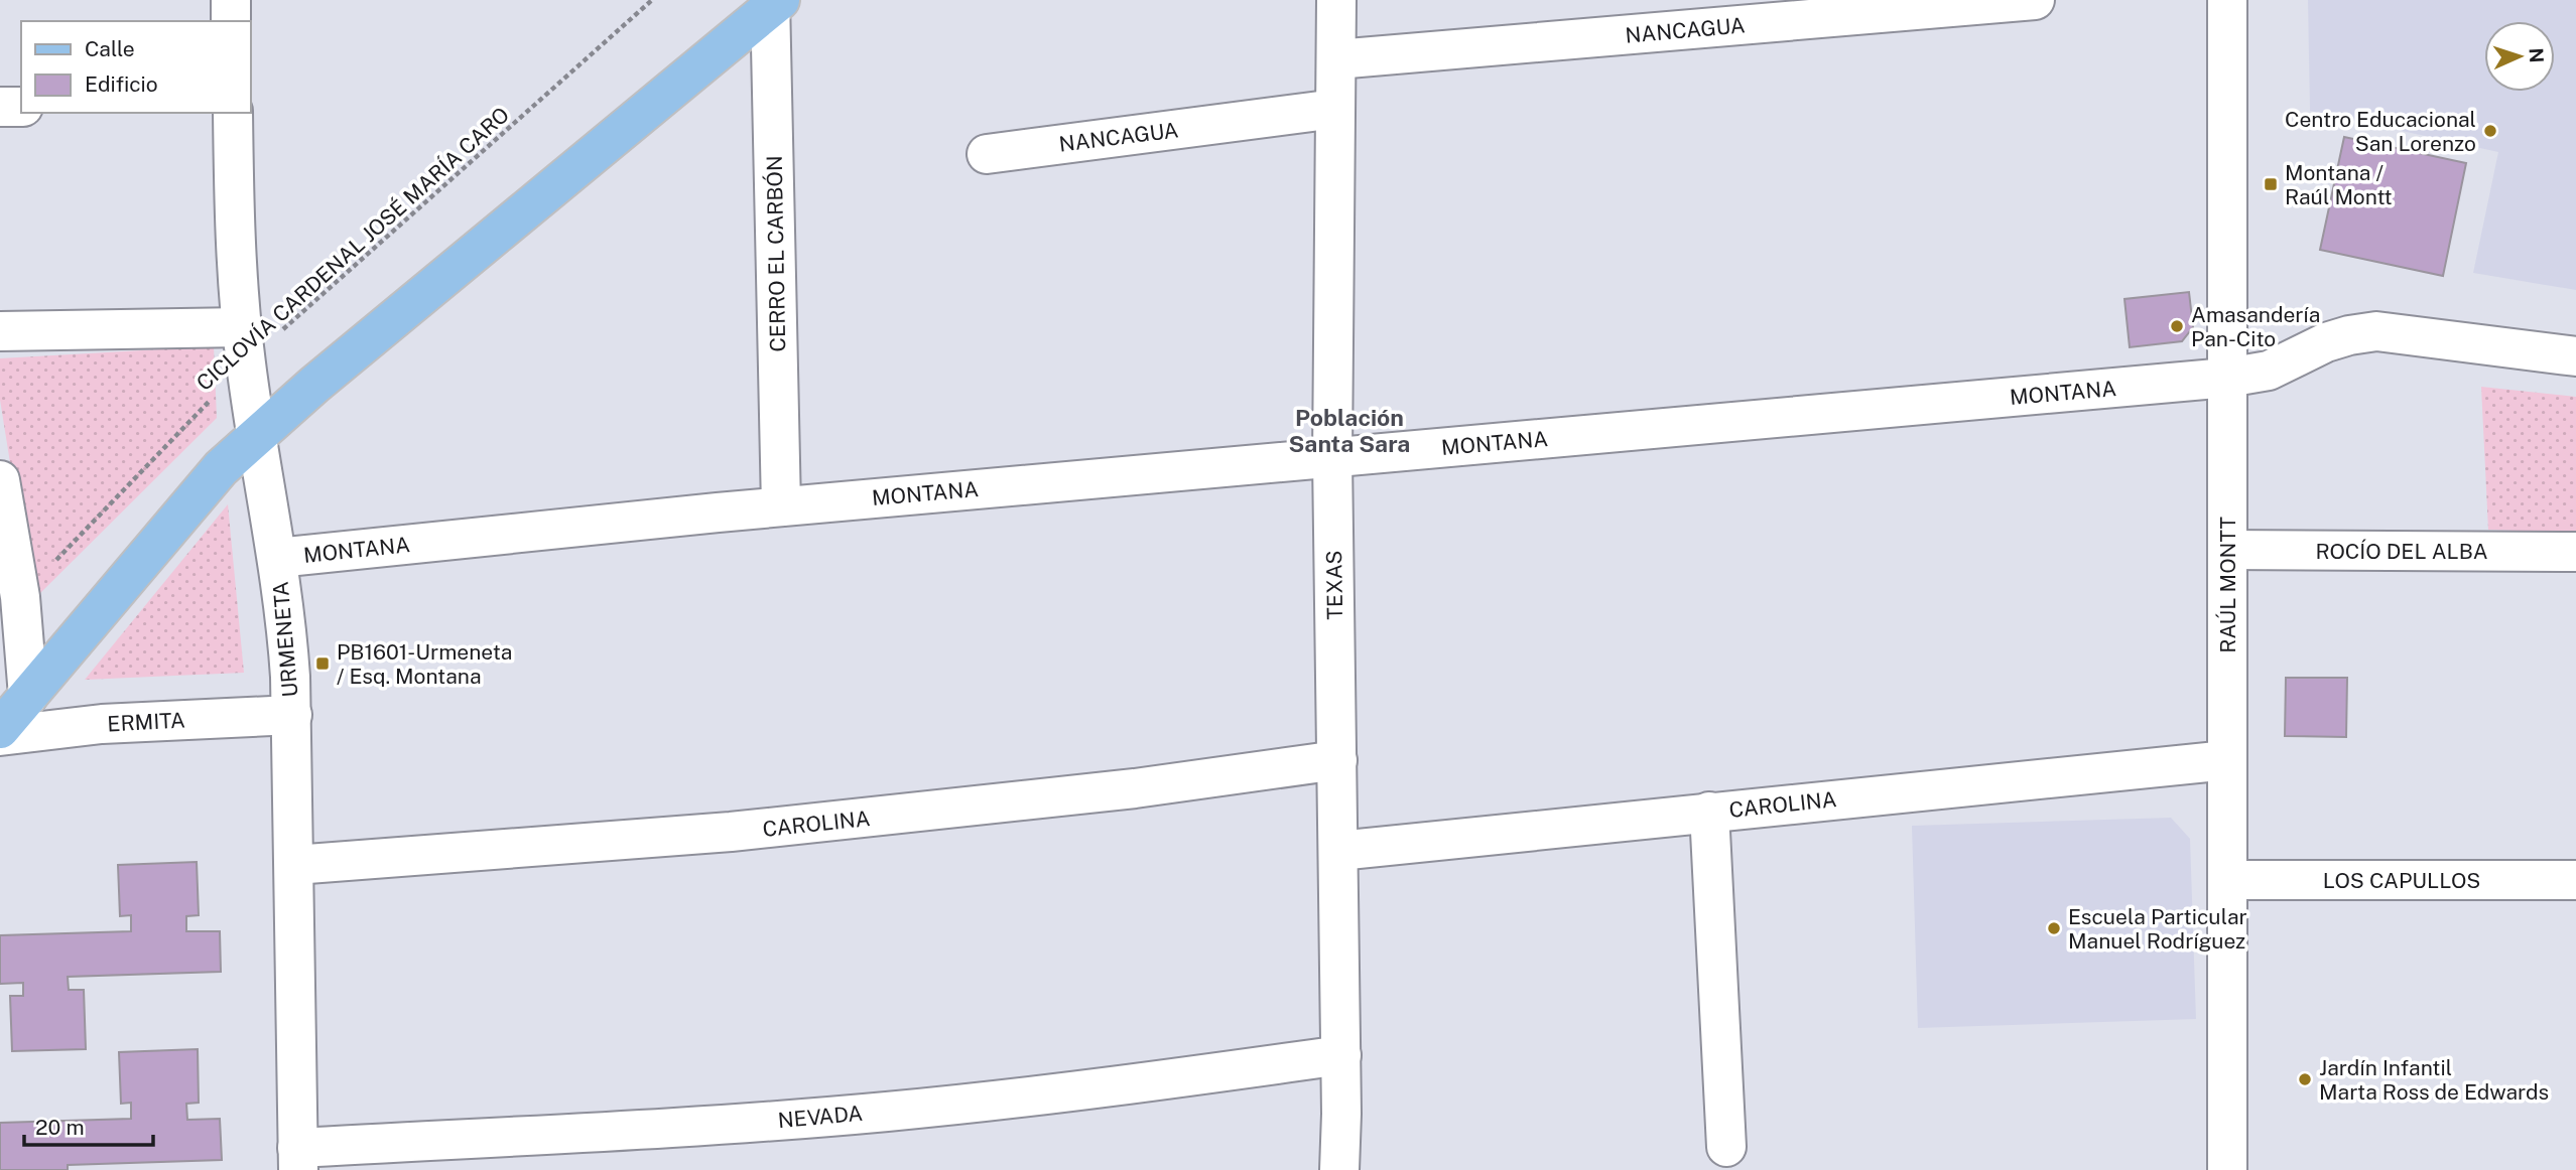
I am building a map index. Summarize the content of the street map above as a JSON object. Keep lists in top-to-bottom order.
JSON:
{
  "streets": {
    "street": [
      "NANCAGUA",
      "CERRO EL CARBÓN",
      "MONTANA",
      "ROCÍO DEL ALBA",
      "TEXAS",
      "RAÚL MONTT",
      "URMENETA",
      "ERMITA",
      "CAROLINA",
      "LOS CAPULLOS",
      "NEVADA"
    ],
    "path": ["CICLOVÍA CARDENAL JOSÉ MARÍA CARO"]
  },
  "crossings": [
    ["NANCAGUA", "TEXAS"],
    ["CICLOVÍA CARDENAL JOSÉ MARÍA CARO", "URMENETA"],
    ["CERRO EL CARBÓN", "MONTANA"],
    ["MONTANA", "TEXAS"],
    ["MONTANA", "RAÚL MONTT"],
    ["MONTANA", "URMENETA"],
    ["ROCÍO DEL ALBA", "RAÚL MONTT"],
    ["TEXAS", "CAROLINA"],
    ["TEXAS", "NEVADA"],
    ["RAÚL MONTT", "CAROLINA"],
    ["RAÚL MONTT", "LOS CAPULLOS"],
    ["URMENETA", "ERMITA"],
    ["URMENETA", "CAROLINA"],
    ["URMENETA", "NEVADA"]
  ],
  "districts": ["Población Santa Sara"],
  "places": {
    "other": [
      "Centro Educacional San Lorenzo",
      "Amasandería Pan-Cito",
      "Escuela Particular Manuel Rodríguez",
      "Jardín Infantil Marta Ross de Edwards"
    ],
    "transit": ["Montana / Raúl Montt", "PB1601-Urmeneta / Esq. Montana"]
  },
  "legend": ["Calle", "Edificio"],
  "scale_bar": "20 m",
  "north": "right"
}
